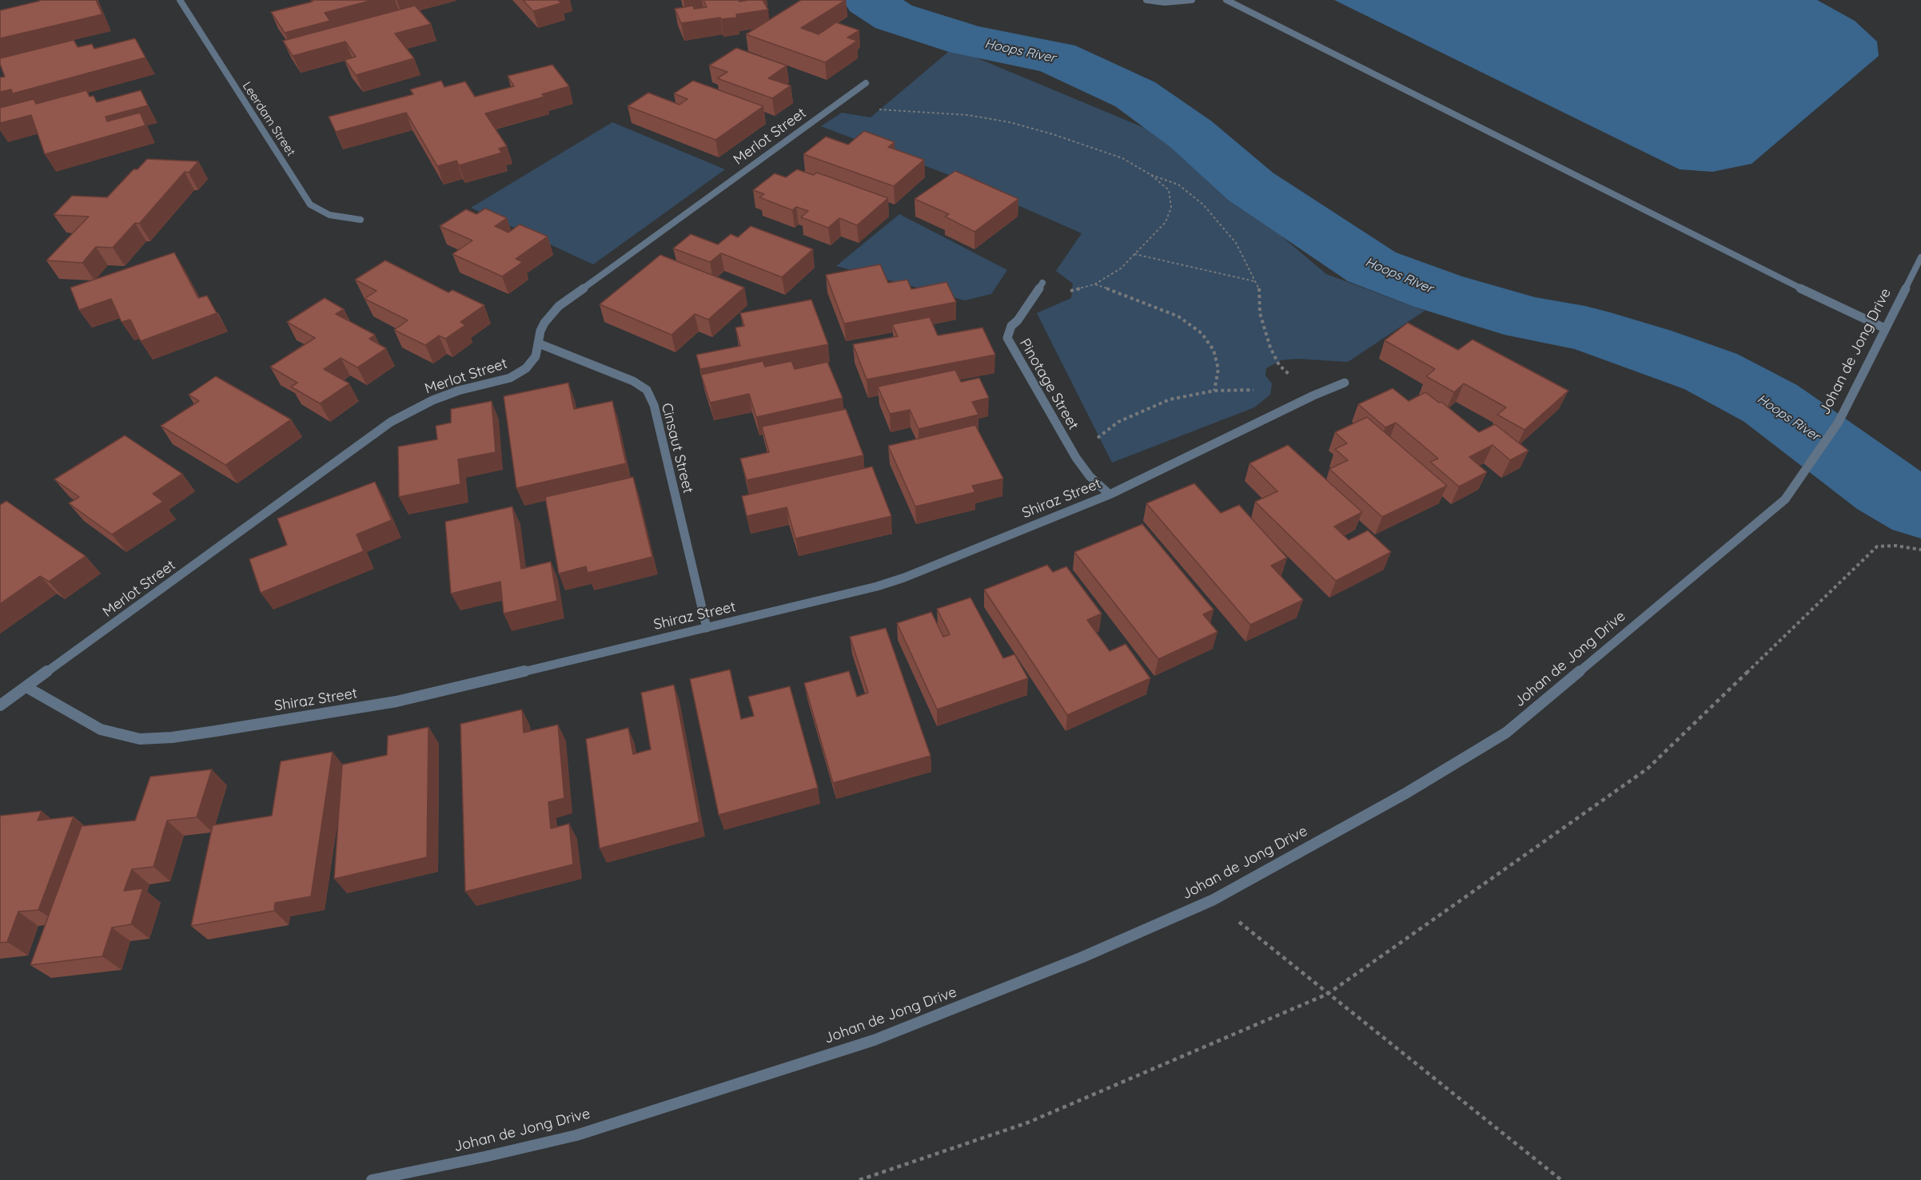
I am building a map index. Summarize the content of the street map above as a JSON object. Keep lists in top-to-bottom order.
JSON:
{
  "streets": {
    "street": [
      "Leerdam Street",
      "Merlot Street",
      "Johan de Jong Drive",
      "Pinotage Street",
      "Cinsaut Street",
      "Shiraz Street"
    ]
  },
  "crossings": [
    ["Merlot Street", "Cinsaut Street"],
    ["Merlot Street", "Shiraz Street"],
    ["Pinotage Street", "Shiraz Street"],
    ["Cinsaut Street", "Shiraz Street"]
  ],
  "water": ["Hoops River"]
}
